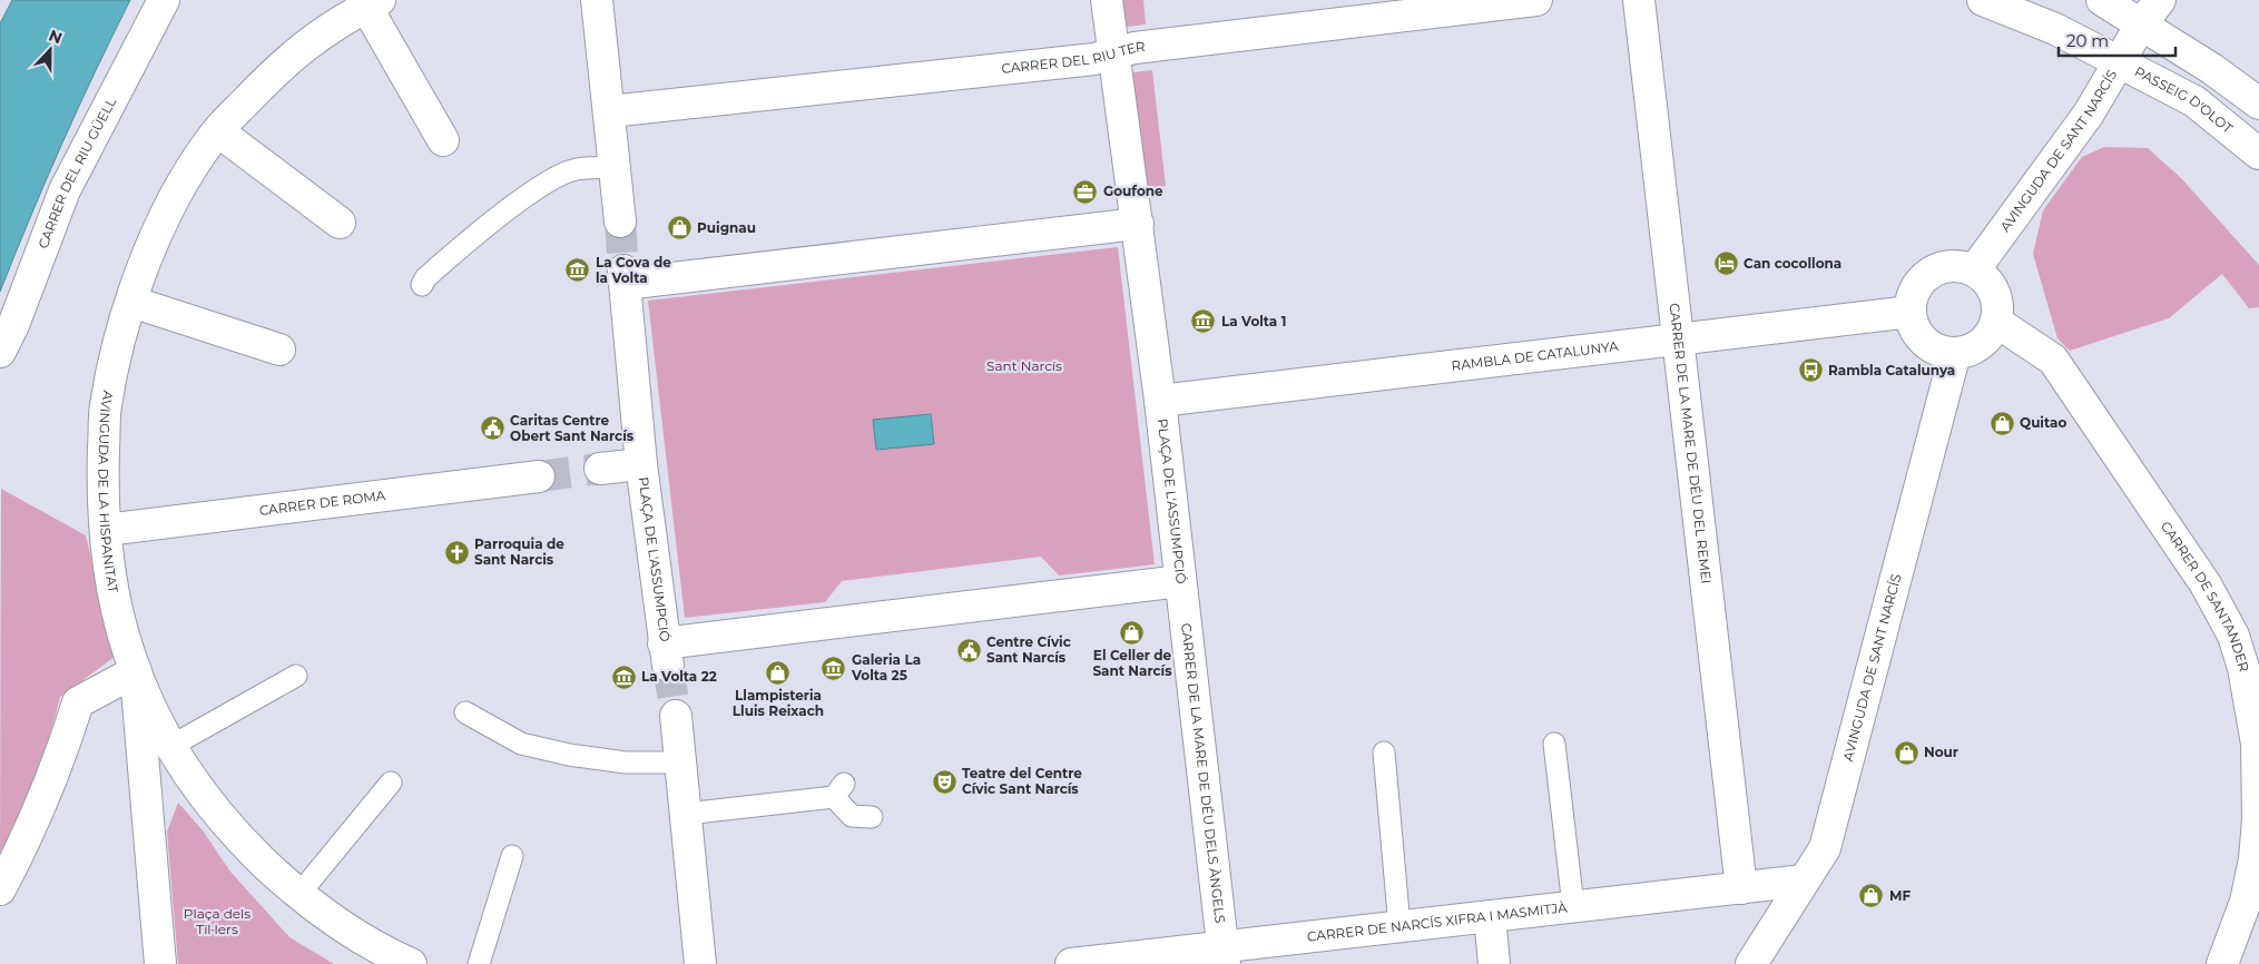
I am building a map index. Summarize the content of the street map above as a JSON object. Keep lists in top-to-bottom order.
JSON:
{
  "streets": {
    "street": [
      "CARRER DEL RIU TER",
      "PASSEIG D'OLOT",
      "AVINGUDA DE SANT NARCÍS",
      "CARRER DEL RIU GÜELL",
      "RAMBLA DE CATALUNYA",
      "CARRER DE LA MARE DE DÉU DEL REMEI",
      "AVINGUDA DE LA HISPANITAT",
      "PLAÇA DE L'ASSUMPCIÓ",
      "CARRER DE ROMA",
      "CARRER DE SANTANDER",
      "CARRER DE LA MARE DE DÉU DELS ÀNGELS",
      "CARRER DE NARCÍS XIFRA I MASMITJÀ"
    ]
  },
  "crossings": [
    ["PASSEIG D'OLOT", "AVINGUDA DE SANT NARCÍS"],
    ["AVINGUDA DE SANT NARCÍS", "RAMBLA DE CATALUNYA"],
    ["AVINGUDA DE SANT NARCÍS", "CARRER DE SANTANDER"],
    ["AVINGUDA DE SANT NARCÍS", "CARRER DE NARCÍS XIFRA I MASMITJÀ"],
    ["RAMBLA DE CATALUNYA", "CARRER DE LA MARE DE DÉU DEL REMEI"],
    ["RAMBLA DE CATALUNYA", "PLAÇA DE L'ASSUMPCIÓ"],
    ["RAMBLA DE CATALUNYA", "CARRER DE SANTANDER"],
    ["CARRER DE LA MARE DE DÉU DEL REMEI", "CARRER DE NARCÍS XIFRA I MASMITJÀ"],
    ["AVINGUDA DE LA HISPANITAT", "CARRER DE ROMA"],
    ["PLAÇA DE L'ASSUMPCIÓ", "CARRER DE LA MARE DE DÉU DELS ÀNGELS"],
    ["CARRER DE LA MARE DE DÉU DELS ÀNGELS", "CARRER DE NARCÍS XIFRA I MASMITJÀ"]
  ],
  "parks": ["Sant Narcís", "Plaça dels Til·lers"],
  "places": {
    "office": ["Goufone"],
    "shop": [
      "Puignau",
      "Quitao",
      "El Celler de Sant Narcís",
      "Llampisteria Lluis Reixach",
      "Nour",
      "MF"
    ],
    "hotel": ["Can cocollona"],
    "museum": [
      "La Cova de la Volta",
      "La Volta 1",
      "Galeria La Volta 25",
      "La Volta 22"
    ],
    "bus stop": ["Rambla Catalunya"],
    "public building": ["Caritas Centre Obert Sant Narcís", "Centre Cívic Sant Narcís"],
    "church": ["Parroquia de Sant Narcis"],
    "theatre": ["Teatre del Centre Cívic Sant Narcís"]
  },
  "scale_bar": "20 m",
  "north": "top"
}
